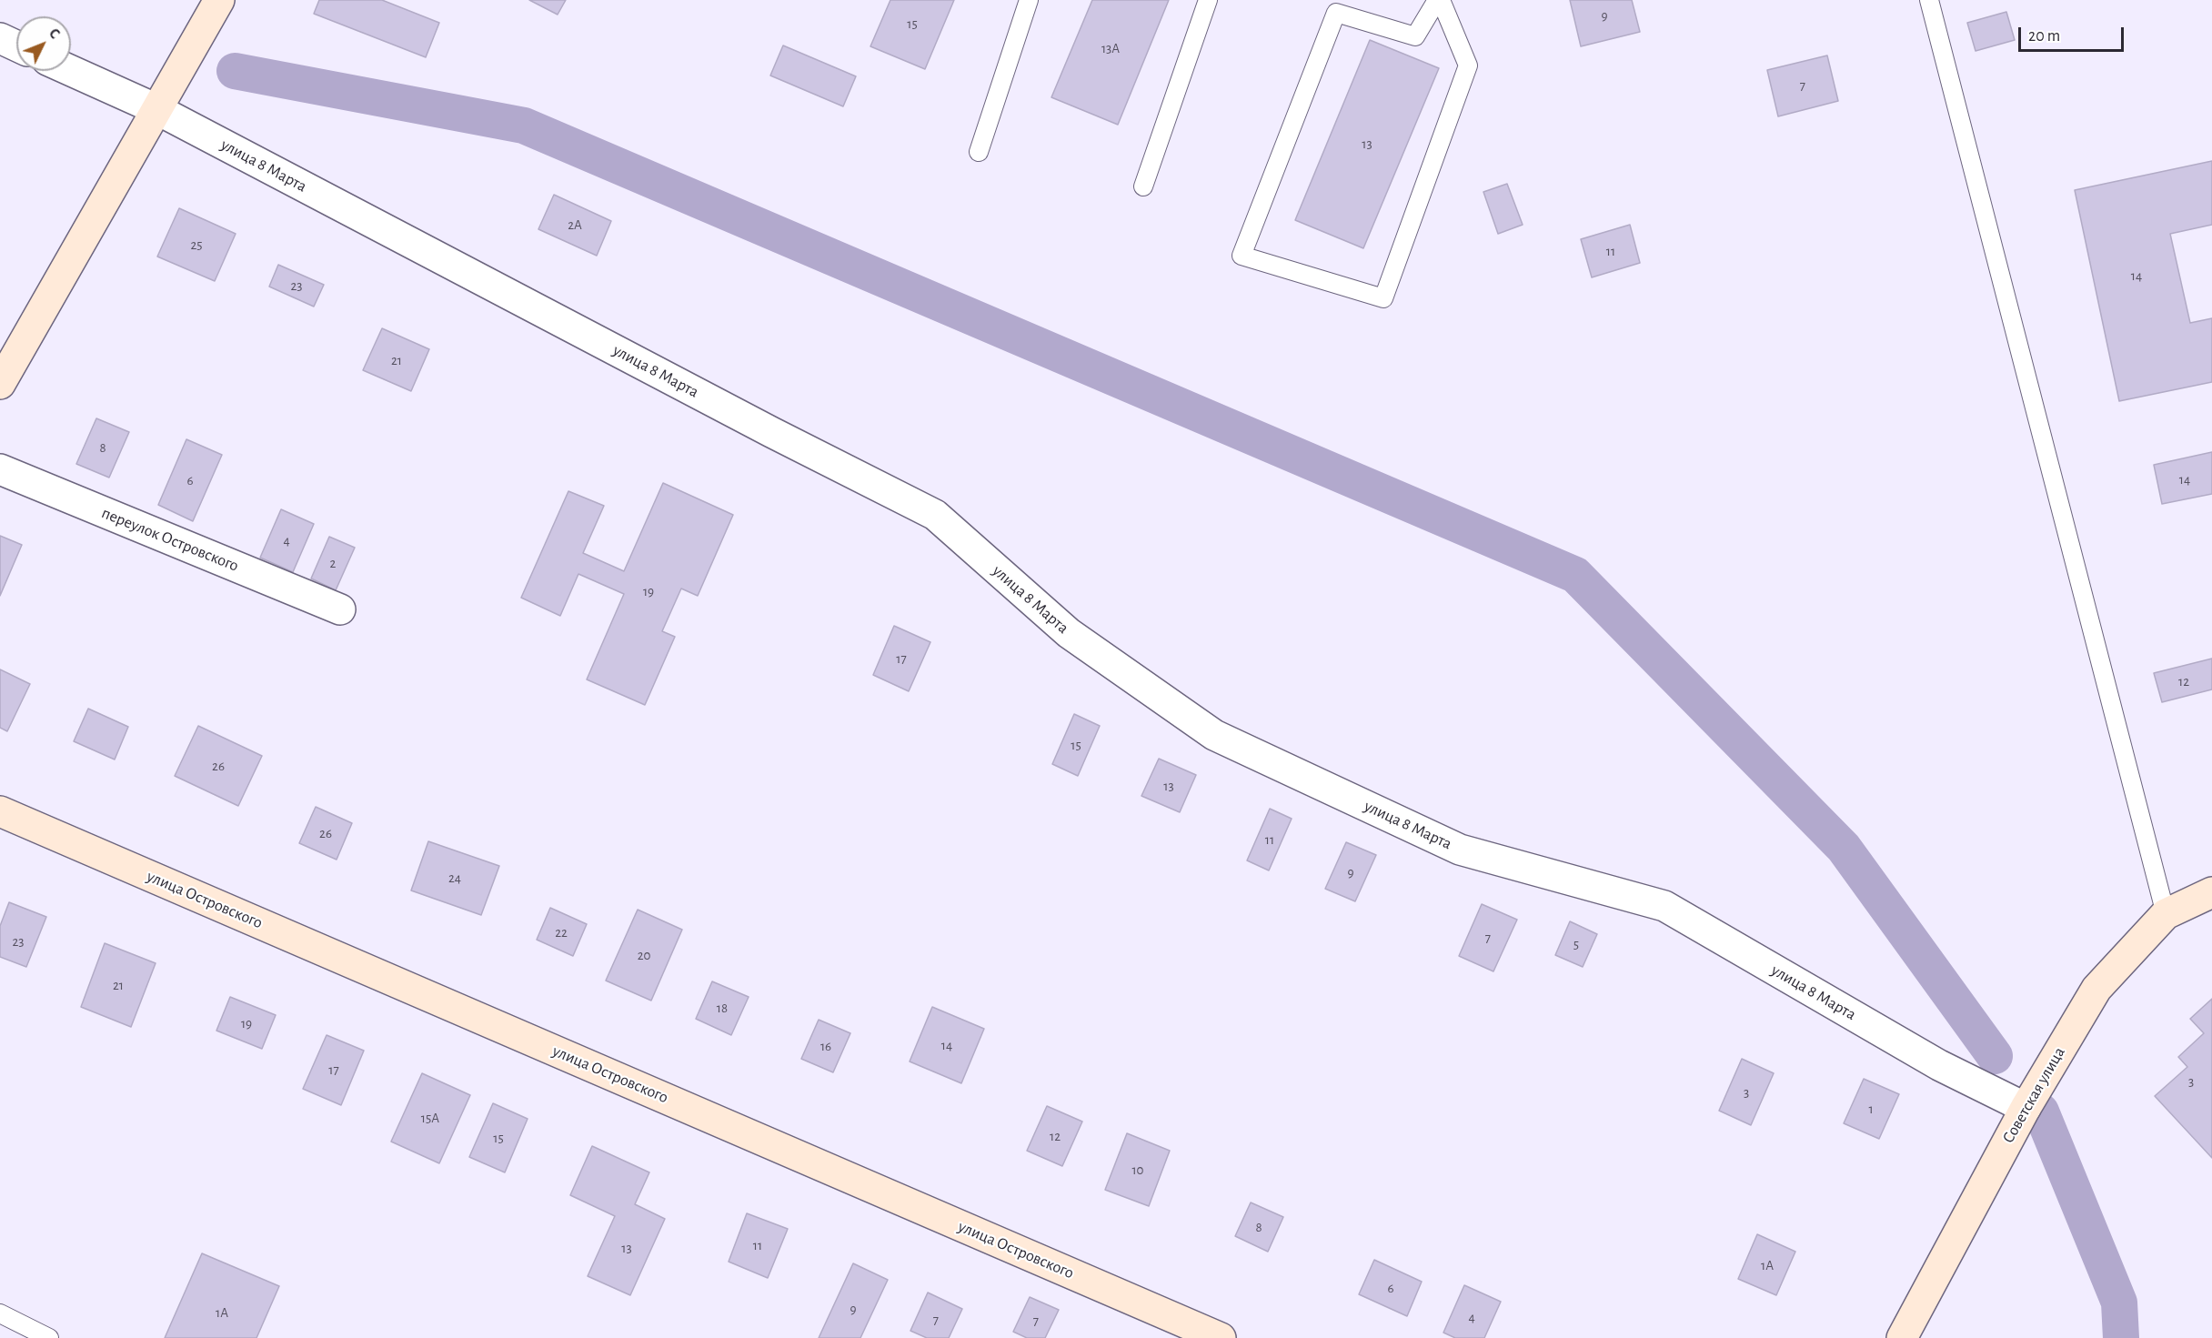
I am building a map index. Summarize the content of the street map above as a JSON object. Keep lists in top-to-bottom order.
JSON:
{
  "streets": {
    "street": [
      "улица 8 Марта",
      "переулок Островского",
      "улица Островского",
      "Советская улица"
    ]
  },
  "crossings": [
    ["улица 8 Марта", "Советская улица"]
  ],
  "house_numbers": [
    "9",
    "15",
    "13А",
    "7",
    "13",
    "2А",
    "25",
    "11",
    "14",
    "23",
    "21",
    "8",
    "14",
    "6",
    "4",
    "2",
    "19",
    "17",
    "12",
    "15",
    "26",
    "13",
    "26",
    "11",
    "9",
    "24",
    "22",
    "7",
    "23",
    "5",
    "20",
    "21",
    "18",
    "19",
    "14",
    "16",
    "17",
    "3",
    "3",
    "1",
    "15А",
    "12",
    "15",
    "10",
    "8",
    "11",
    "13",
    "1А",
    "6",
    "9",
    "1А",
    "4",
    "7",
    "7"
  ],
  "scale_bar": "20 m",
  "north": "top right"
}
